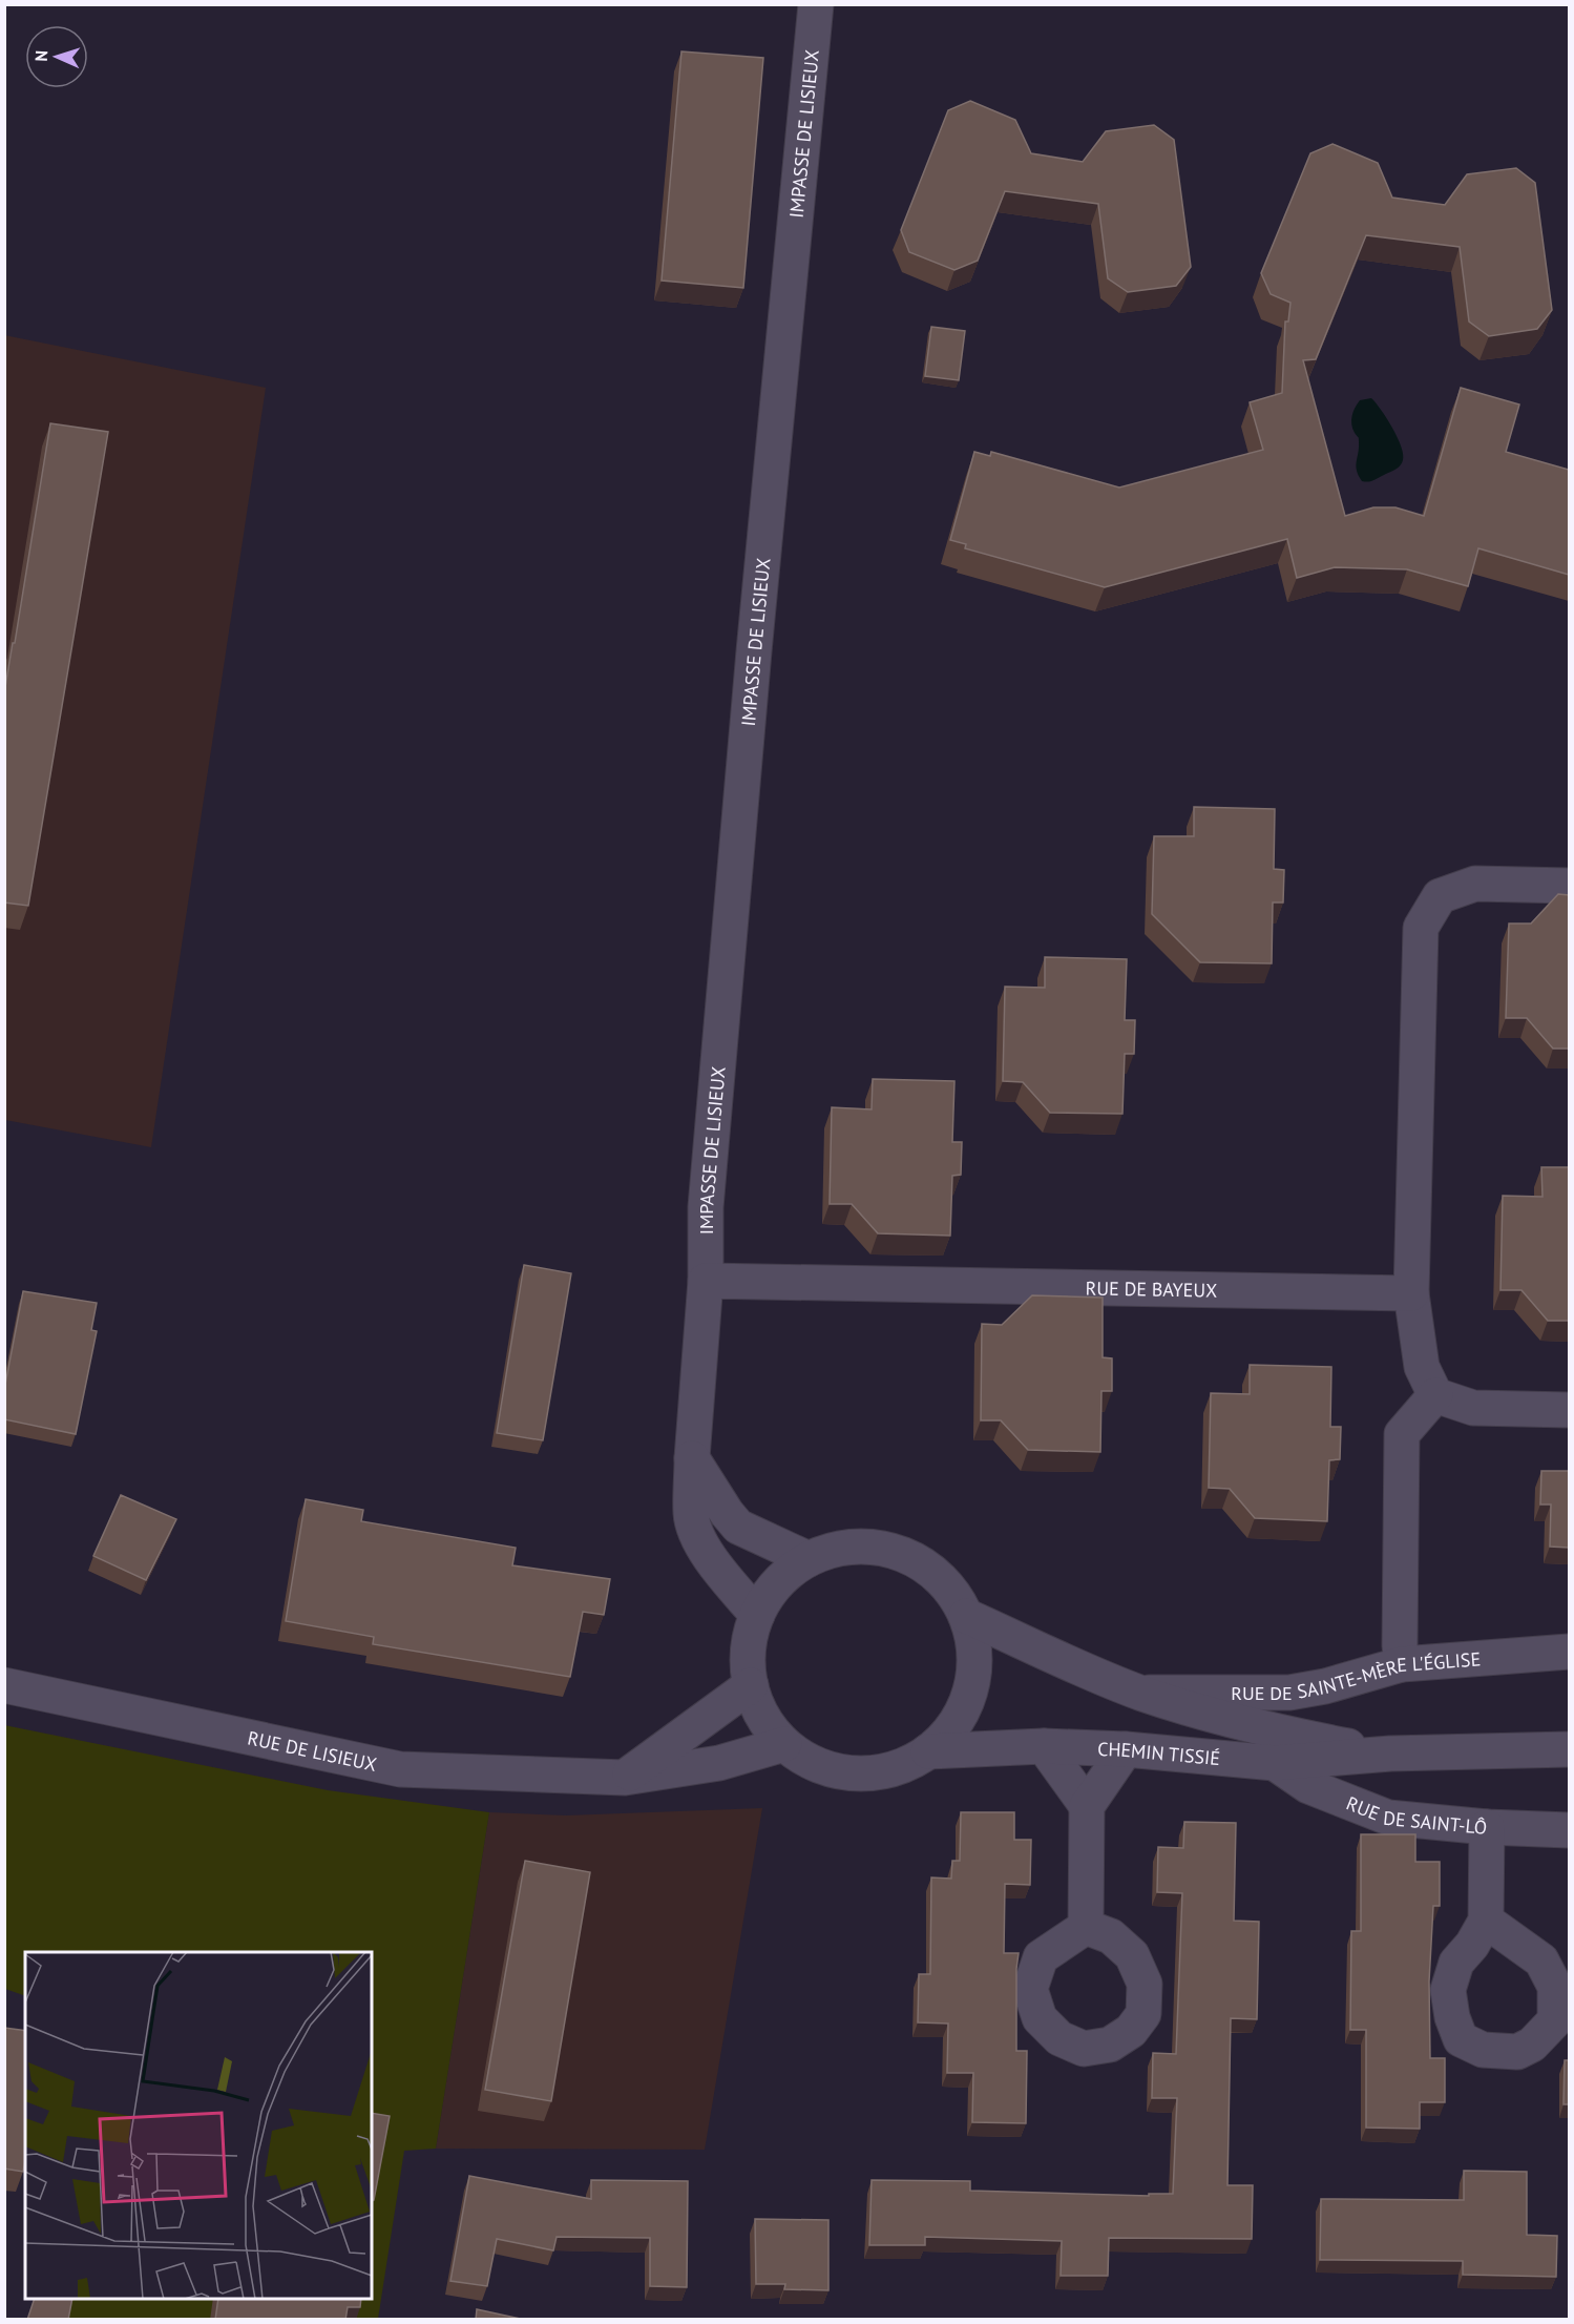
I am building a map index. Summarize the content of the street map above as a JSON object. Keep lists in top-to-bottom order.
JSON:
{
  "streets": {
    "street": [
      "IMPASSE DE LISIEUX",
      "RUE DE BAYEUX",
      "RUE DE SAINTE-MÈRE L'ÉGLISE",
      "RUE DE LISIEUX",
      "CHEMIN TISSIÉ",
      "RUE DE SAINT-LÔ"
    ]
  },
  "crossings": [
    ["IMPASSE DE LISIEUX", "RUE DE BAYEUX"],
    ["RUE DE SAINTE-MÈRE L'ÉGLISE", "CHEMIN TISSIÉ"],
    ["CHEMIN TISSIÉ", "RUE DE SAINT-LÔ"]
  ],
  "north": "left"
}
